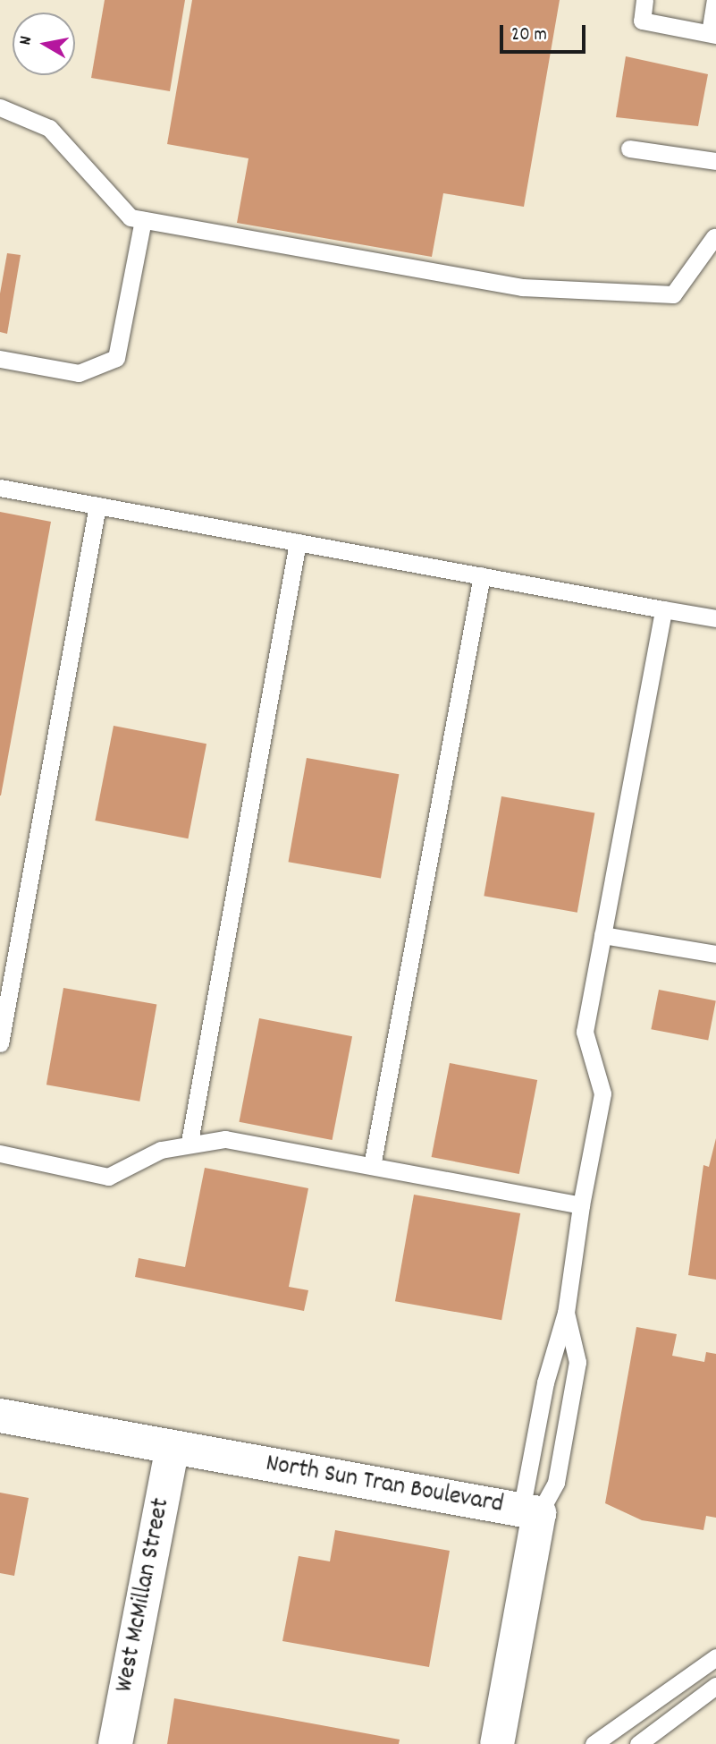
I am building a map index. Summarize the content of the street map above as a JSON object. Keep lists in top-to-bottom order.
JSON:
{
  "streets": {
    "street": ["North Sun Tran Boulevard", "West McMillan Street"]
  },
  "crossings": [
    ["North Sun Tran Boulevard", "West McMillan Street"]
  ],
  "scale_bar": "20 m",
  "north": "left"
}
